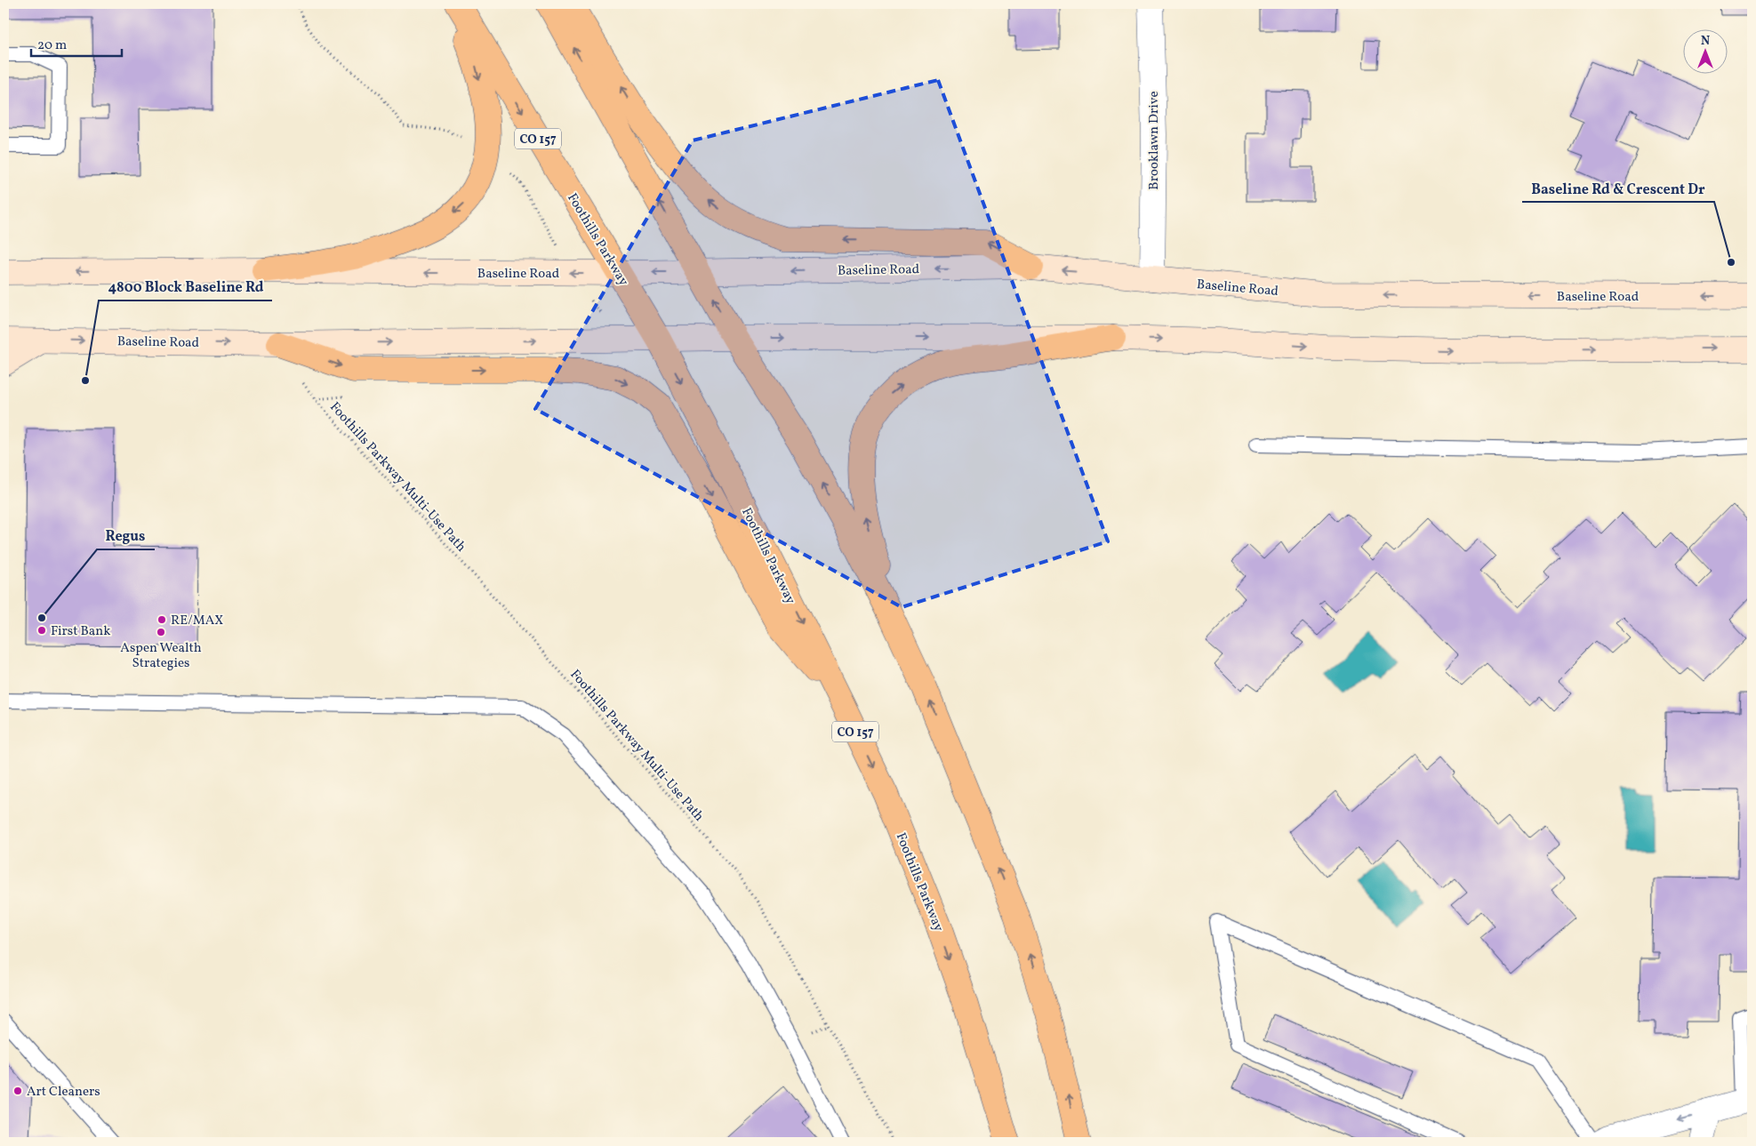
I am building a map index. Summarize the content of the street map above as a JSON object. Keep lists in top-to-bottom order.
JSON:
{
  "streets": {
    "highway": ["CO 157", "Foothills Parkway"],
    "main road": ["Baseline Road"],
    "street": ["Brooklawn Drive"],
    "path": ["Foothills Parkway Multi-Use Path"]
  },
  "crossings": [
    ["Brooklawn Drive", "Baseline Road"],
    ["Foothills Parkway", "Baseline Road"]
  ],
  "places": [
    "Baseline Rd & Crescent Dr",
    "4800 Block Baseline Rd",
    "Regus",
    "RE/MAX",
    "First Bank",
    "Aspen Wealth Strategies",
    "Art Cleaners"
  ],
  "scale_bar": "20 m",
  "north": "top"
}
